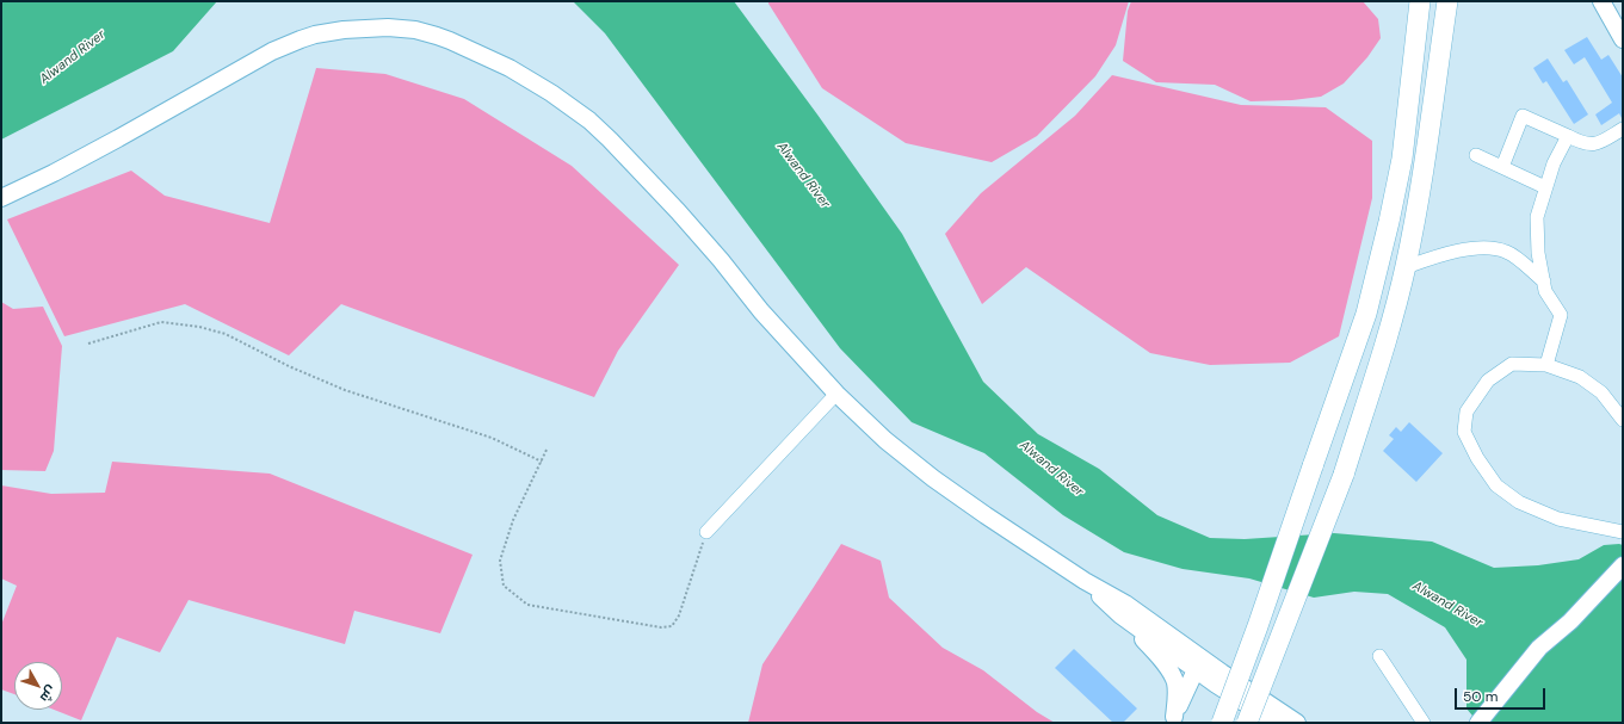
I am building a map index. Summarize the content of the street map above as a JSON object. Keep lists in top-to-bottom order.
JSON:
{
  "water": ["Alwand River"],
  "scale_bar": "50 m",
  "north": "bottom right"
}
